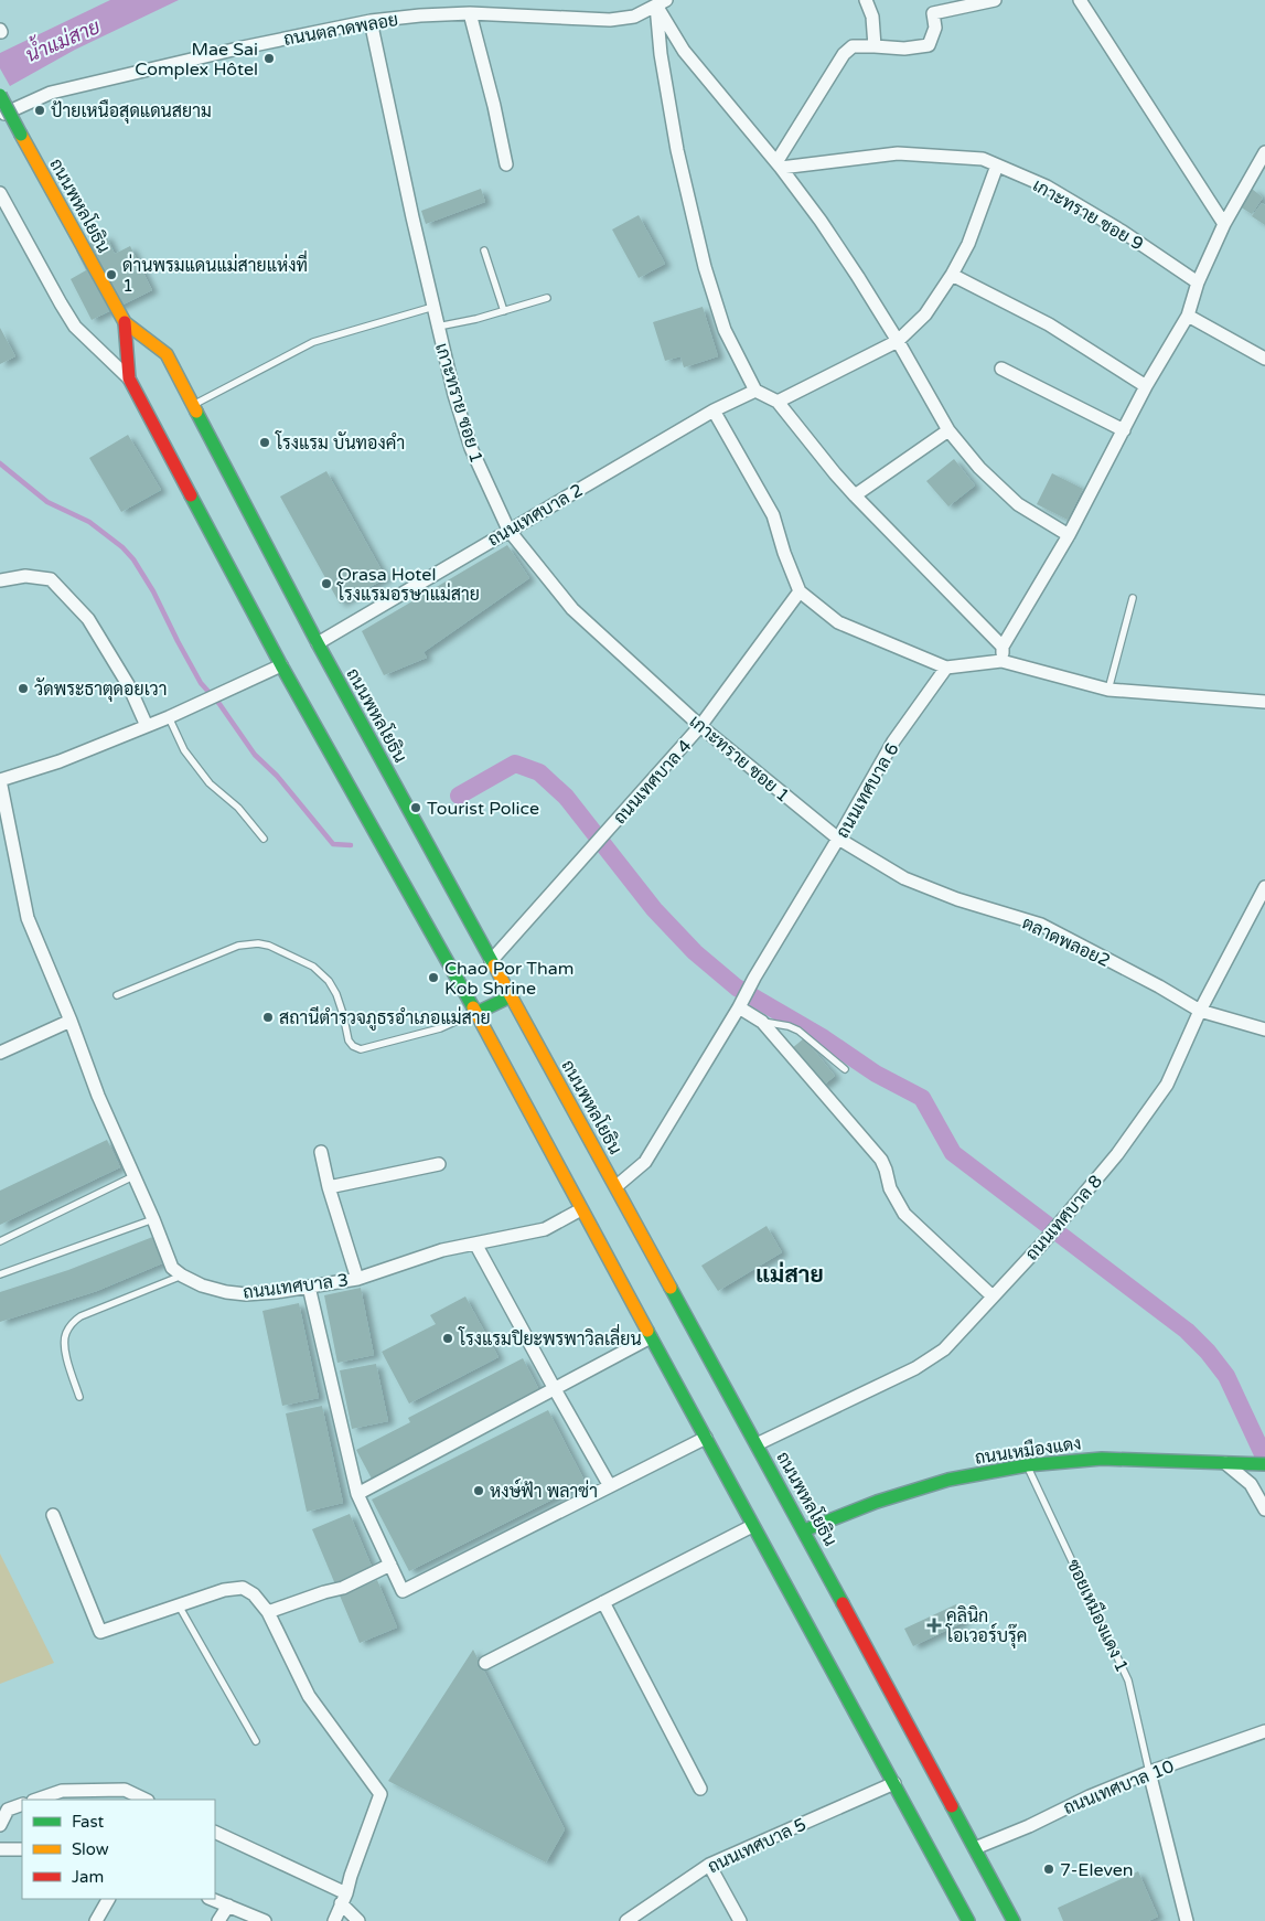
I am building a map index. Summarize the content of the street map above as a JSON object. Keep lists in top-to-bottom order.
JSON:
{
  "streets": {
    "main road": ["ถนนพหลโยธิน", "ถนนเหมืองแดง"],
    "street": [
      "ถนนตลาดพลอย",
      "เกาะทราย ซอย 9",
      "เกาะทราย ซอย 1",
      "ถนนเทศบาล 2",
      "ถนนเทศบาล 4",
      "ถนนเทศบาล 6",
      "ตลาดพลอย2",
      "ถนนเทศบาล 8",
      "ถนนเทศบาล 3",
      "ถนนเทศบาล 10",
      "ถนนเทศบาล 5"
    ],
    "lane": ["ซอยเหมืองแดง 1"]
  },
  "crossings": [
    ["ถนนตลาดพลอย", "เกาะทราย ซอย 1"],
    ["ถนนพหลโยธิน", "ถนนเทศบาล 2"],
    ["ถนนพหลโยธิน", "ถนนเทศบาล 4"],
    ["ถนนพหลโยธิน", "ถนนเทศบาล 6"],
    ["ถนนพหลโยธิน", "ถนนเทศบาล 8"],
    ["ถนนพหลโยธิน", "ถนนเทศบาล 3"],
    ["ถนนพหลโยธิน", "ถนนเหมืองแดง"],
    ["ถนนพหลโยธิน", "ถนนเทศบาล 10"],
    ["ถนนพหลโยธิน", "ถนนเทศบาล 5"],
    ["เกาะทราย ซอย 1", "ถนนเทศบาล 2"],
    ["เกาะทราย ซอย 1", "ถนนเทศบาล 4"],
    ["เกาะทราย ซอย 1", "ถนนเทศบาล 6"],
    ["เกาะทราย ซอย 1", "ตลาดพลอย2"],
    ["ถนนเทศบาล 6", "ตลาดพลอย2"],
    ["ตลาดพลอย2", "ถนนเทศบาล 8"],
    ["ถนนเหมืองแดง", "ซอยเหมืองแดง 1"],
    ["ซอยเหมืองแดง 1", "ถนนเทศบาล 10"]
  ],
  "districts": ["แม่สาย"],
  "water": ["น้ำแม่สาย"],
  "places": {
    "other": [
      "Mae Sai Complex Hôtel",
      "ป้ายเหนือสุดแดนสยาม",
      "ด่านพรมแดนแม่สายแห่งที่ 1",
      "โรงแรม บันทองคํา",
      "Orasa Hotel โรงแรมอรษาแม่สาย",
      "วัดพระธาตุดอยเวา",
      "Tourist Police",
      "Chao Por Tham Kob Shrine",
      "สถานีตำรวจภูธรอำเภอแม่สาย",
      "โรงแรมปิยะพรพาวิลเลี่ยน",
      "หงษ์ฟ้า พลาซ่า",
      "7-Eleven"
    ],
    "health": ["คลินิก โอเวอร์บรุ๊ค"]
  },
  "legend": ["Fast", "Slow", "Jam"]
}
